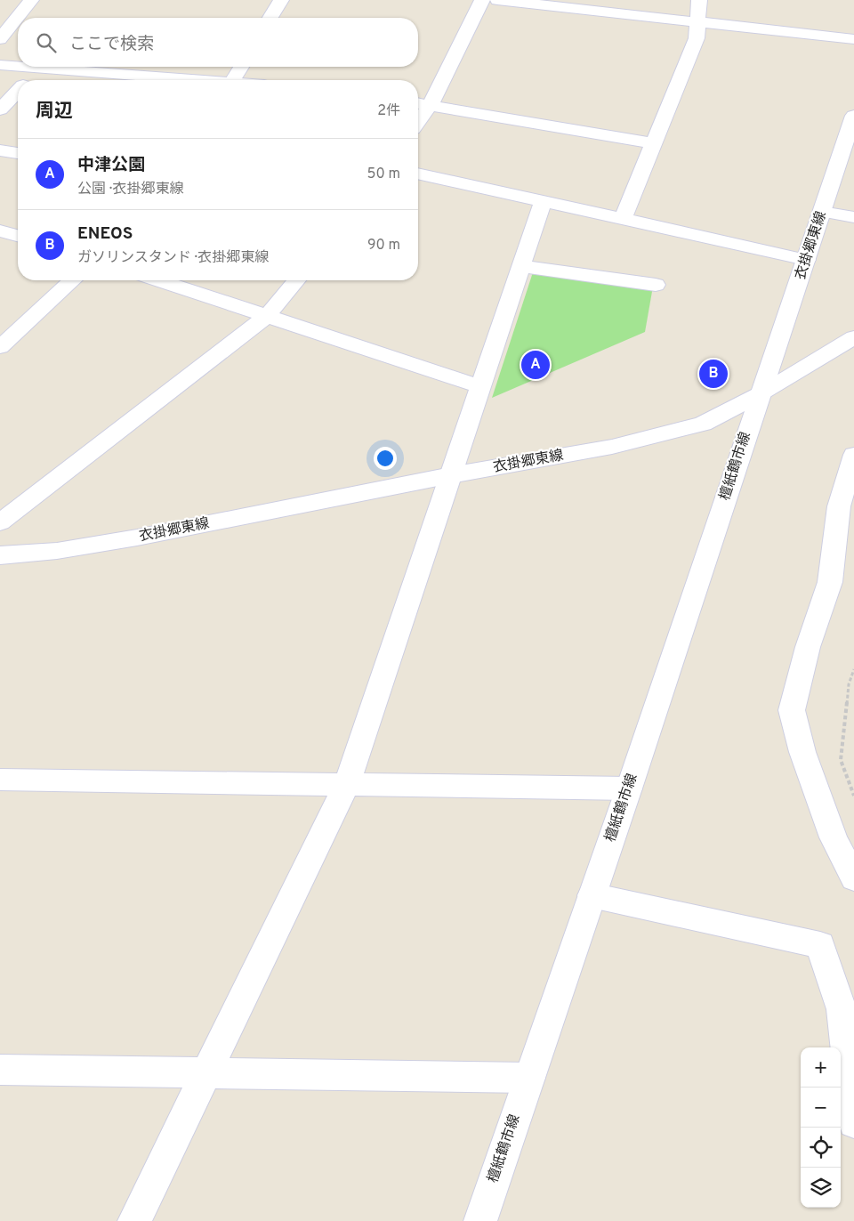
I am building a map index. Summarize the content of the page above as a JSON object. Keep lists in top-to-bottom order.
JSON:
{
  "streets": {
    "street": ["衣掛郷東線", "檀紙鶴市線"]
  },
  "crossings": [
    ["衣掛郷東線", "檀紙鶴市線"]
  ],
  "page": {
    "search": "ここで検索",
    "heading": ["周辺", "2件"],
    "list": [
      {
        "mark": "A",
        "name": "中津公園",
        "note": "公園 · 衣掛郷東線",
        "value": "50 m"
      },
      {
        "mark": "B",
        "name": "ENEOS",
        "note": "ガソリンスタンド · 衣掛郷東線",
        "value": "90 m"
      }
    ],
    "pins": ["A", "B"],
    "map_buttons": ["+", "−"]
  }
}
